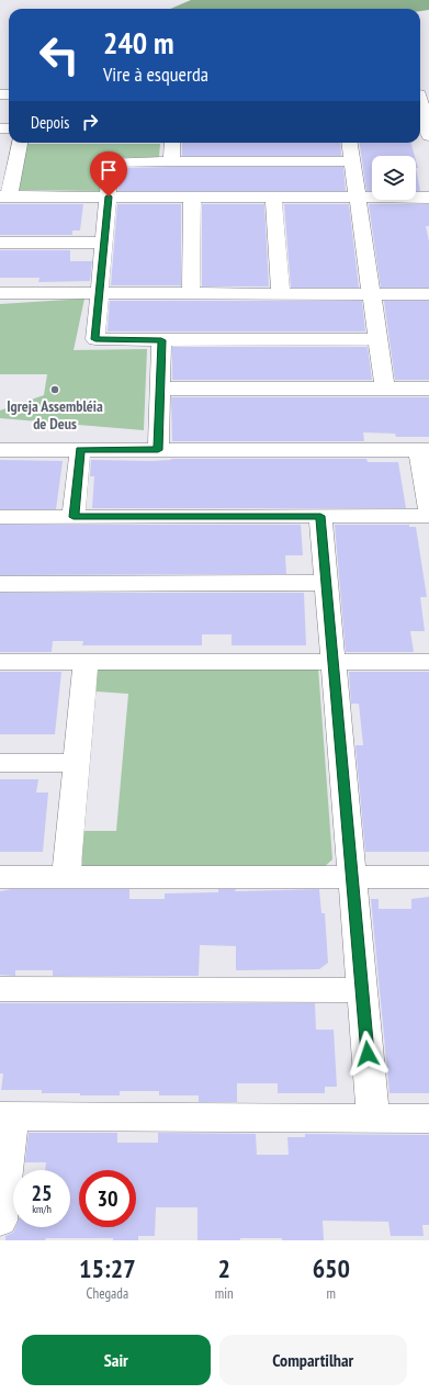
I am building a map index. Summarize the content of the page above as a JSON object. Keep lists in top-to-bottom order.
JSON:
{
  "places": ["Igreja Assembléia de Deus"],
  "page": {
    "turn": ["240 m", "Vire à esquerda"],
    "then": "Depois",
    "speed": "25 km/h",
    "limit": "30",
    "eta": [
      "15:27",
      "Chegada",
      "2",
      "min",
      "650",
      "m"
    ],
    "buttons": ["Sair", "Compartilhar"]
  }
}
